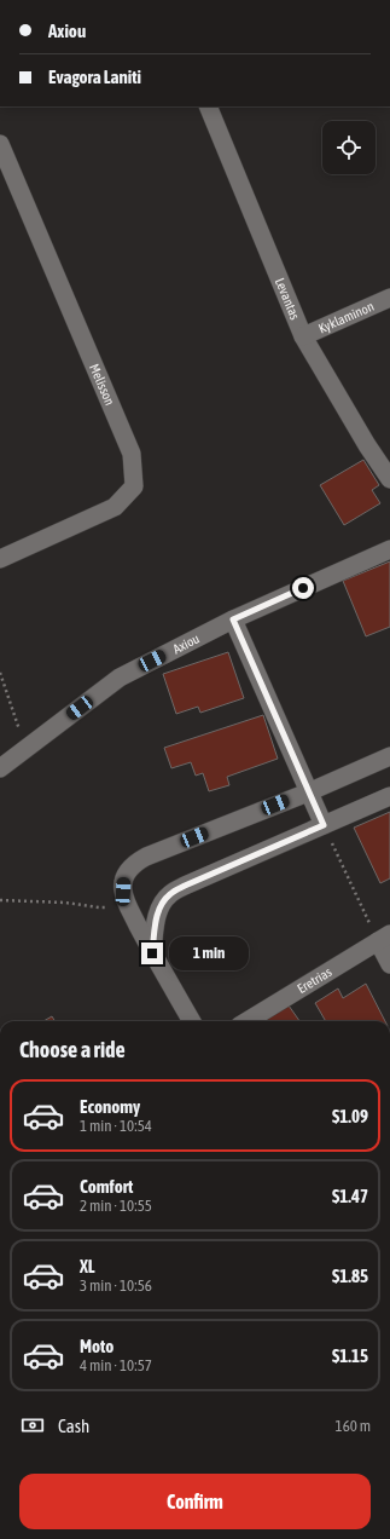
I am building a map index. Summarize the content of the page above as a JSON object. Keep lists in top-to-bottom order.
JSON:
{
  "streets": {
    "street": [
      "Levantas",
      "Kyklaminon",
      "Melisson",
      "Axiou",
      "Eretrias"
    ]
  },
  "crossings": [
    ["Levantas", "Kyklaminon"]
  ],
  "page": {
    "banner": ["Axiou", "Evagora Laniti"],
    "bubble": "1 min",
    "heading": "Choose a ride",
    "list": [
      {
        "name": "Economy",
        "note": "1 min · 10:54",
        "value": "$1.09"
      },
      {
        "name": "Comfort",
        "note": "2 min · 10:55",
        "value": "$1.47"
      },
      {
        "name": "XL",
        "note": "3 min · 10:56",
        "value": "$1.85"
      },
      {
        "name": "Moto",
        "note": "4 min · 10:57",
        "value": "$1.15"
      }
    ],
    "pay": ["Cash", "160 m"],
    "buttons": "Confirm"
  }
}
